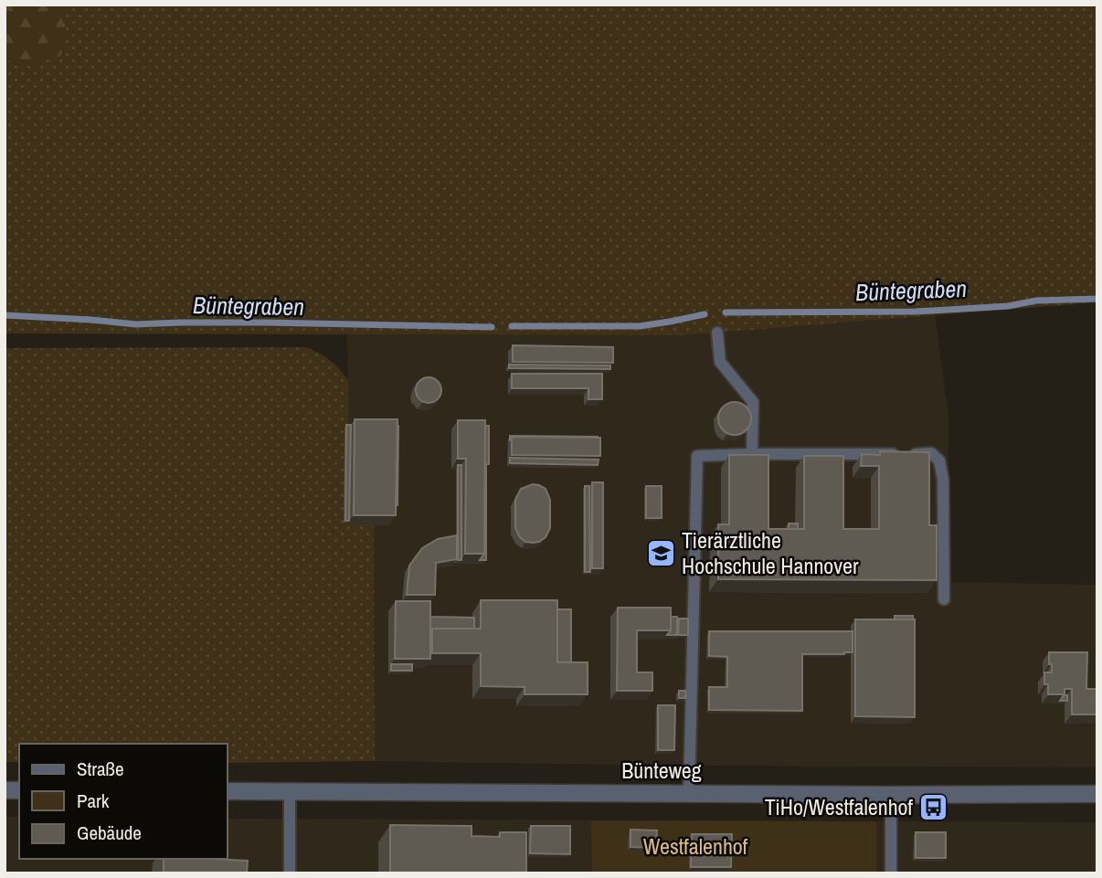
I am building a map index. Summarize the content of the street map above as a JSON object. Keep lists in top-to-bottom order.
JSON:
{
  "streets": {
    "street": ["Bünteweg"]
  },
  "water": ["Büntegraben"],
  "parks": ["Westfalenhof"],
  "places": {
    "school or university": ["Tierärztliche Hochschule Hannover"],
    "bus stop": ["TiHo/Westfalenhof"]
  },
  "legend": ["Straße", "Park", "Gebäude"]
}
